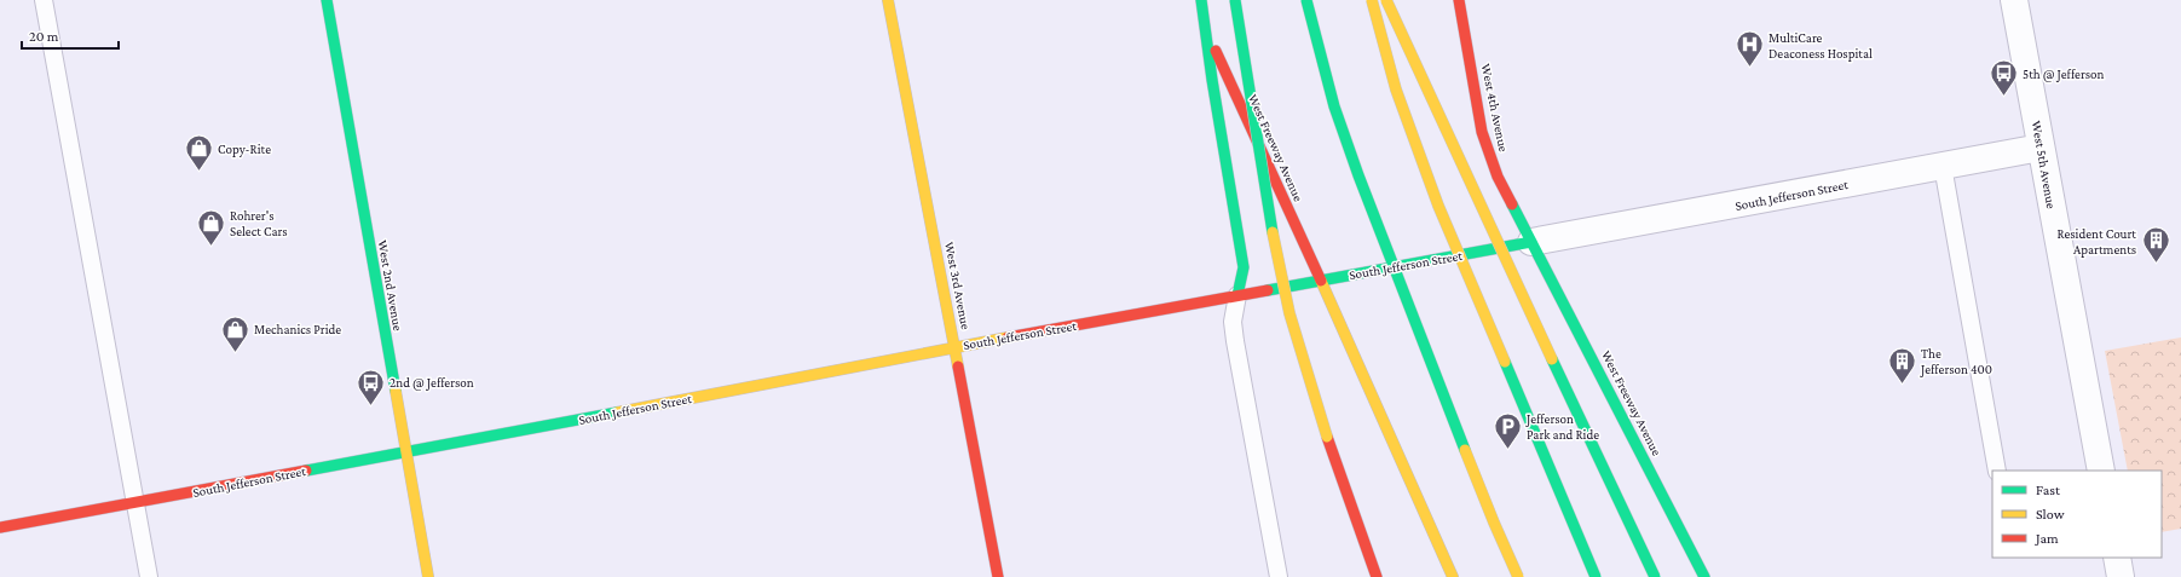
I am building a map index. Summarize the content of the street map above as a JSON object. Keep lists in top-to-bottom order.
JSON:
{
  "streets": {
    "main road": [
      "West 4th Avenue",
      "West Freeway Avenue",
      "South Jefferson Street",
      "West 2nd Avenue",
      "West 3rd Avenue"
    ],
    "street": ["West 5th Avenue"]
  },
  "crossings": [
    ["West 4th Avenue", "West Freeway Avenue"],
    ["West 4th Avenue", "South Jefferson Street"],
    ["West Freeway Avenue", "South Jefferson Street"],
    ["West 5th Avenue", "South Jefferson Street"],
    ["South Jefferson Street", "West 2nd Avenue"],
    ["South Jefferson Street", "West 3rd Avenue"]
  ],
  "places": {
    "hospital": ["MultiCare Deaconess Hospital"],
    "bus stop": ["5th @ Jefferson", "2nd @ Jefferson"],
    "shop": ["Copy-Rite", "Rohrer's Select Cars", "Mechanics Pride"],
    "building": ["Resident Court Apartments", "The Jefferson 400"],
    "parking": ["Jefferson Park and Ride"]
  },
  "legend": ["Fast", "Slow", "Jam"],
  "scale_bar": "20 m"
}
